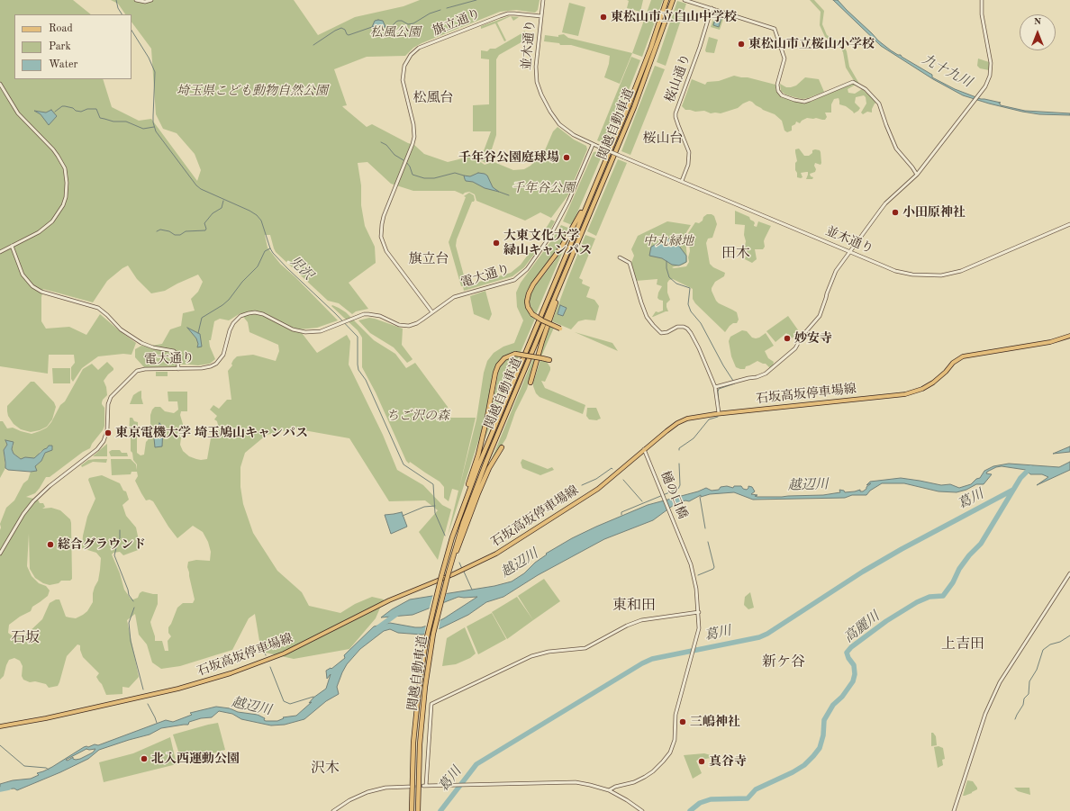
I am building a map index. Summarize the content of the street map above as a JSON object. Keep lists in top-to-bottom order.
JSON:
{
  "streets": {
    "highway": ["関越自動車道"],
    "main road": ["石坂高坂停車場線"],
    "street": [
      "旗立通り",
      "並木通り",
      "桜山通り",
      "電大通り",
      "樋の口橋"
    ]
  },
  "crossings": [
    ["旗立通り", "並木通り"],
    ["旗立通り", "電大通り"],
    ["並木通り", "桜山通り"],
    ["並木通り", "電大通り"],
    ["石坂高坂停車場線", "樋の口橋"]
  ],
  "districts": [
    "松風台",
    "桜山台",
    "田木",
    "旗立台",
    "東和田",
    "石坂",
    "上吉田",
    "新ケ谷",
    "沢木"
  ],
  "water": [
    "九十九川",
    "児沢",
    "越辺川",
    "葛川",
    "高麗川"
  ],
  "parks": [
    "松風公園",
    "埼玉県こども動物自然公園",
    "千年谷公園",
    "中丸緑地",
    "ちご沢の森"
  ],
  "places": [
    "東松山市立白山中学校",
    "東松山市立桜山小学校",
    "千年谷公園庭球場",
    "小田原神社",
    "大東文化大学 緑山キャンパス",
    "妙安寺",
    "東京電機大学 埼玉鳩山キャンパス",
    "総合グラウンド",
    "三嶋神社",
    "北入西運動公園",
    "真谷寺"
  ],
  "legend": ["Road", "Park", "Water"],
  "north": "top"
}
